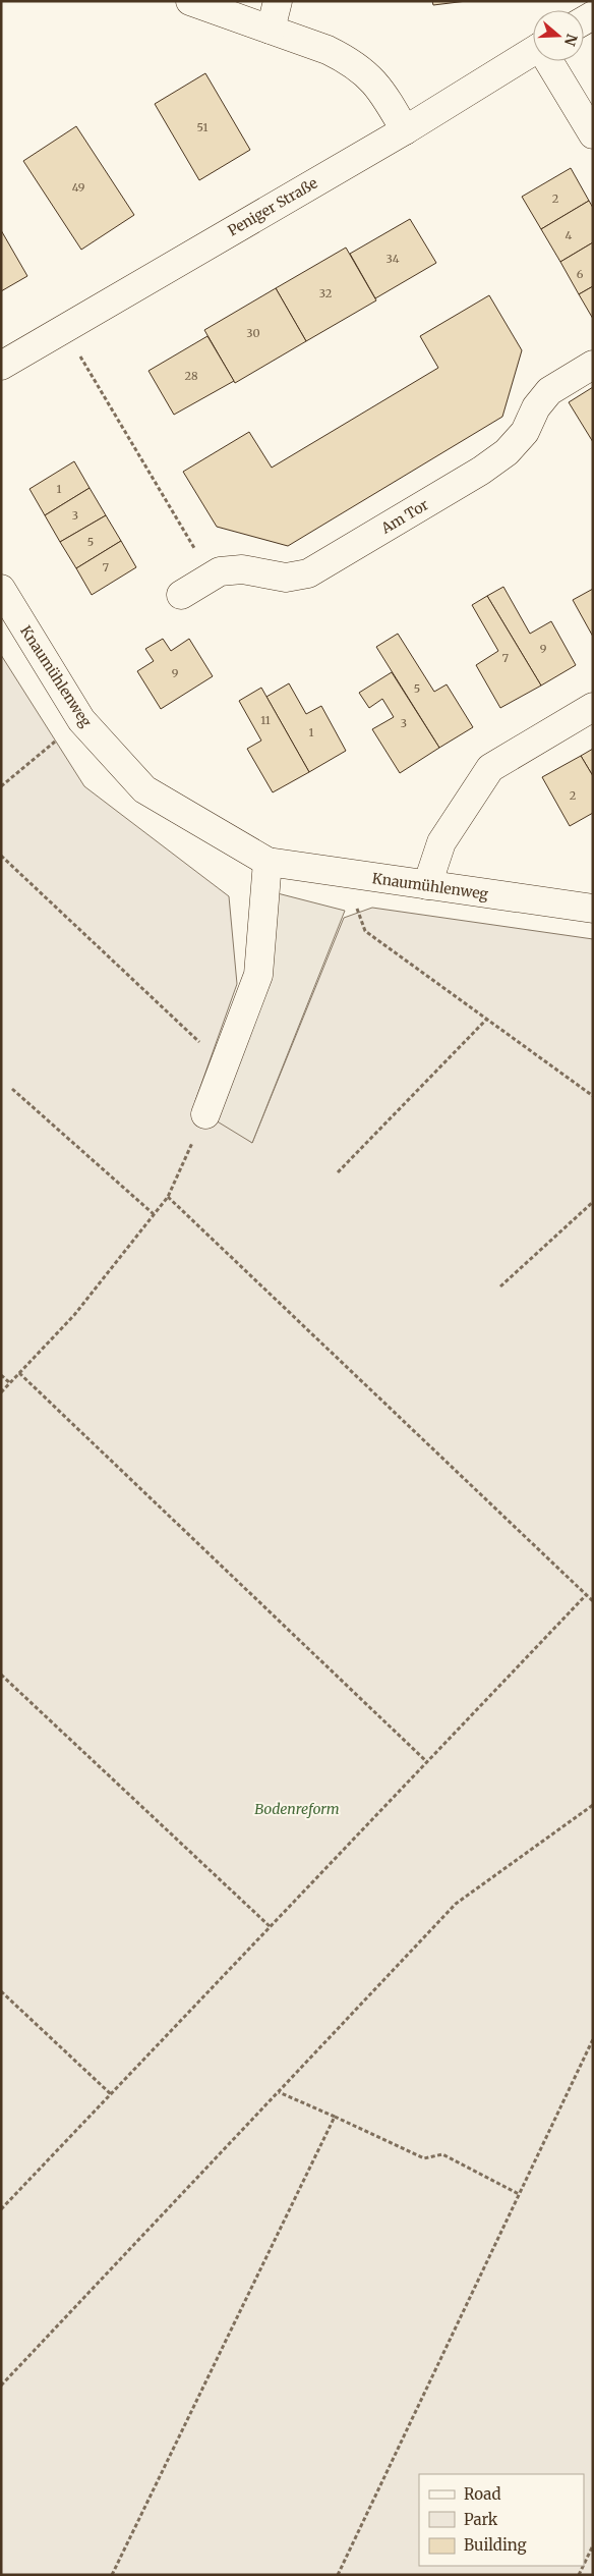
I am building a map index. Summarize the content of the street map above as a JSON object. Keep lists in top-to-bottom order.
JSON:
{
  "streets": {
    "street": ["Peniger Straße", "Am Tor", "Knaumühlenweg"]
  },
  "parks": ["Bodenreform"],
  "house_numbers": [
    "51",
    "49",
    "2",
    "4",
    "34",
    "6",
    "32",
    "30",
    "28",
    "1",
    "3",
    "5",
    "7",
    "9",
    "7",
    "9",
    "5",
    "11",
    "3",
    "1",
    "2"
  ],
  "legend": ["Road", "Park", "Building"],
  "north": "right"
}
